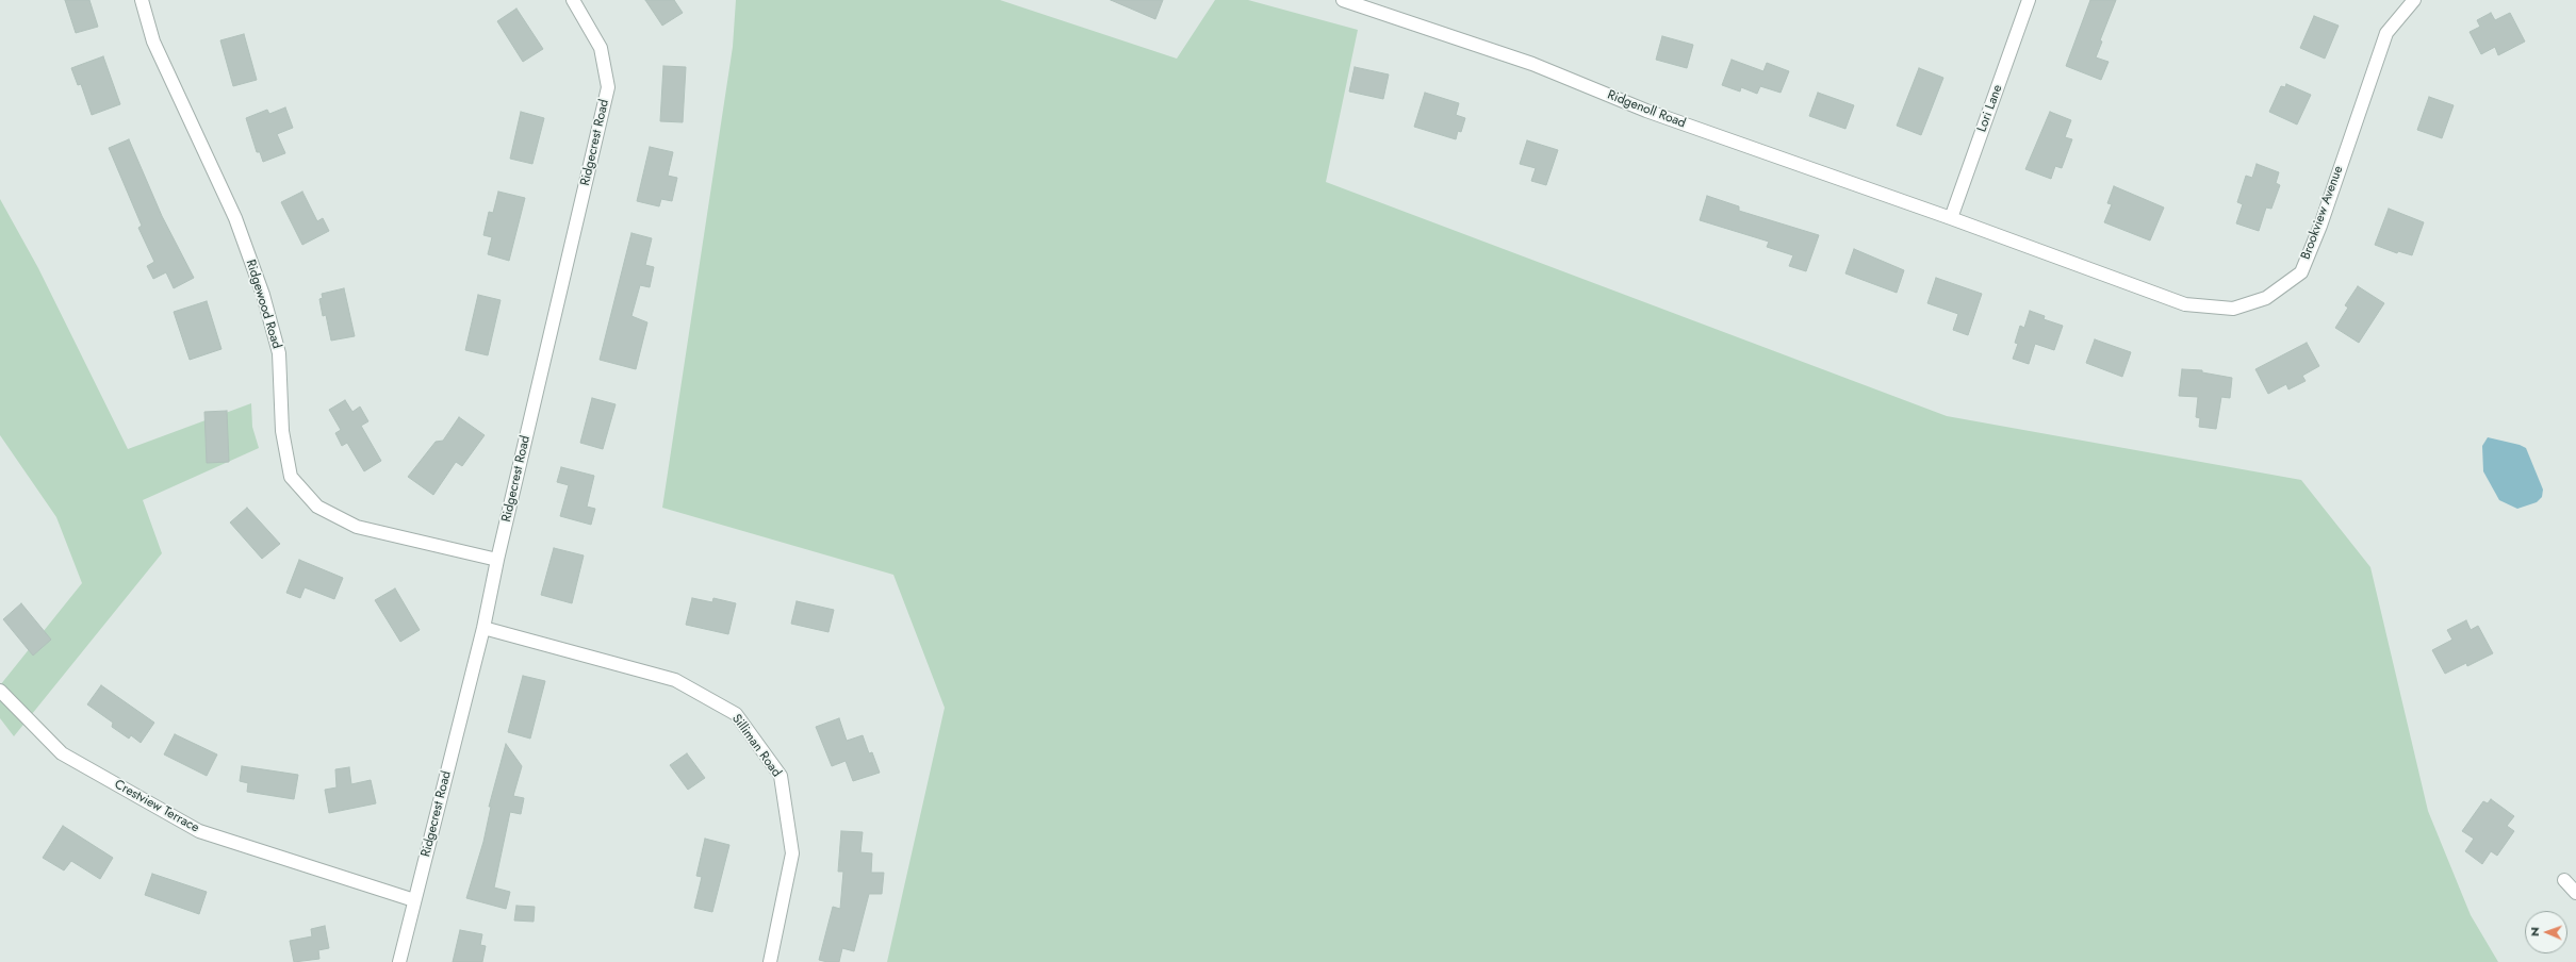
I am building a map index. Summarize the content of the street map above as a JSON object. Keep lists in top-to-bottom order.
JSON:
{
  "streets": {
    "street": [
      "Lori Lane",
      "Ridgenoll Road",
      "Ridgecrest Road",
      "Brookview Avenue",
      "Ridgewood Road",
      "Silliman Road",
      "Crestview Terrace"
    ]
  },
  "crossings": [
    ["Lori Lane", "Ridgenoll Road"],
    ["Lori Lane", "Brookview Avenue"],
    ["Ridgenoll Road", "Brookview Avenue"],
    ["Ridgecrest Road", "Ridgewood Road"],
    ["Ridgecrest Road", "Silliman Road"],
    ["Ridgecrest Road", "Crestview Terrace"]
  ],
  "north": "left"
}
